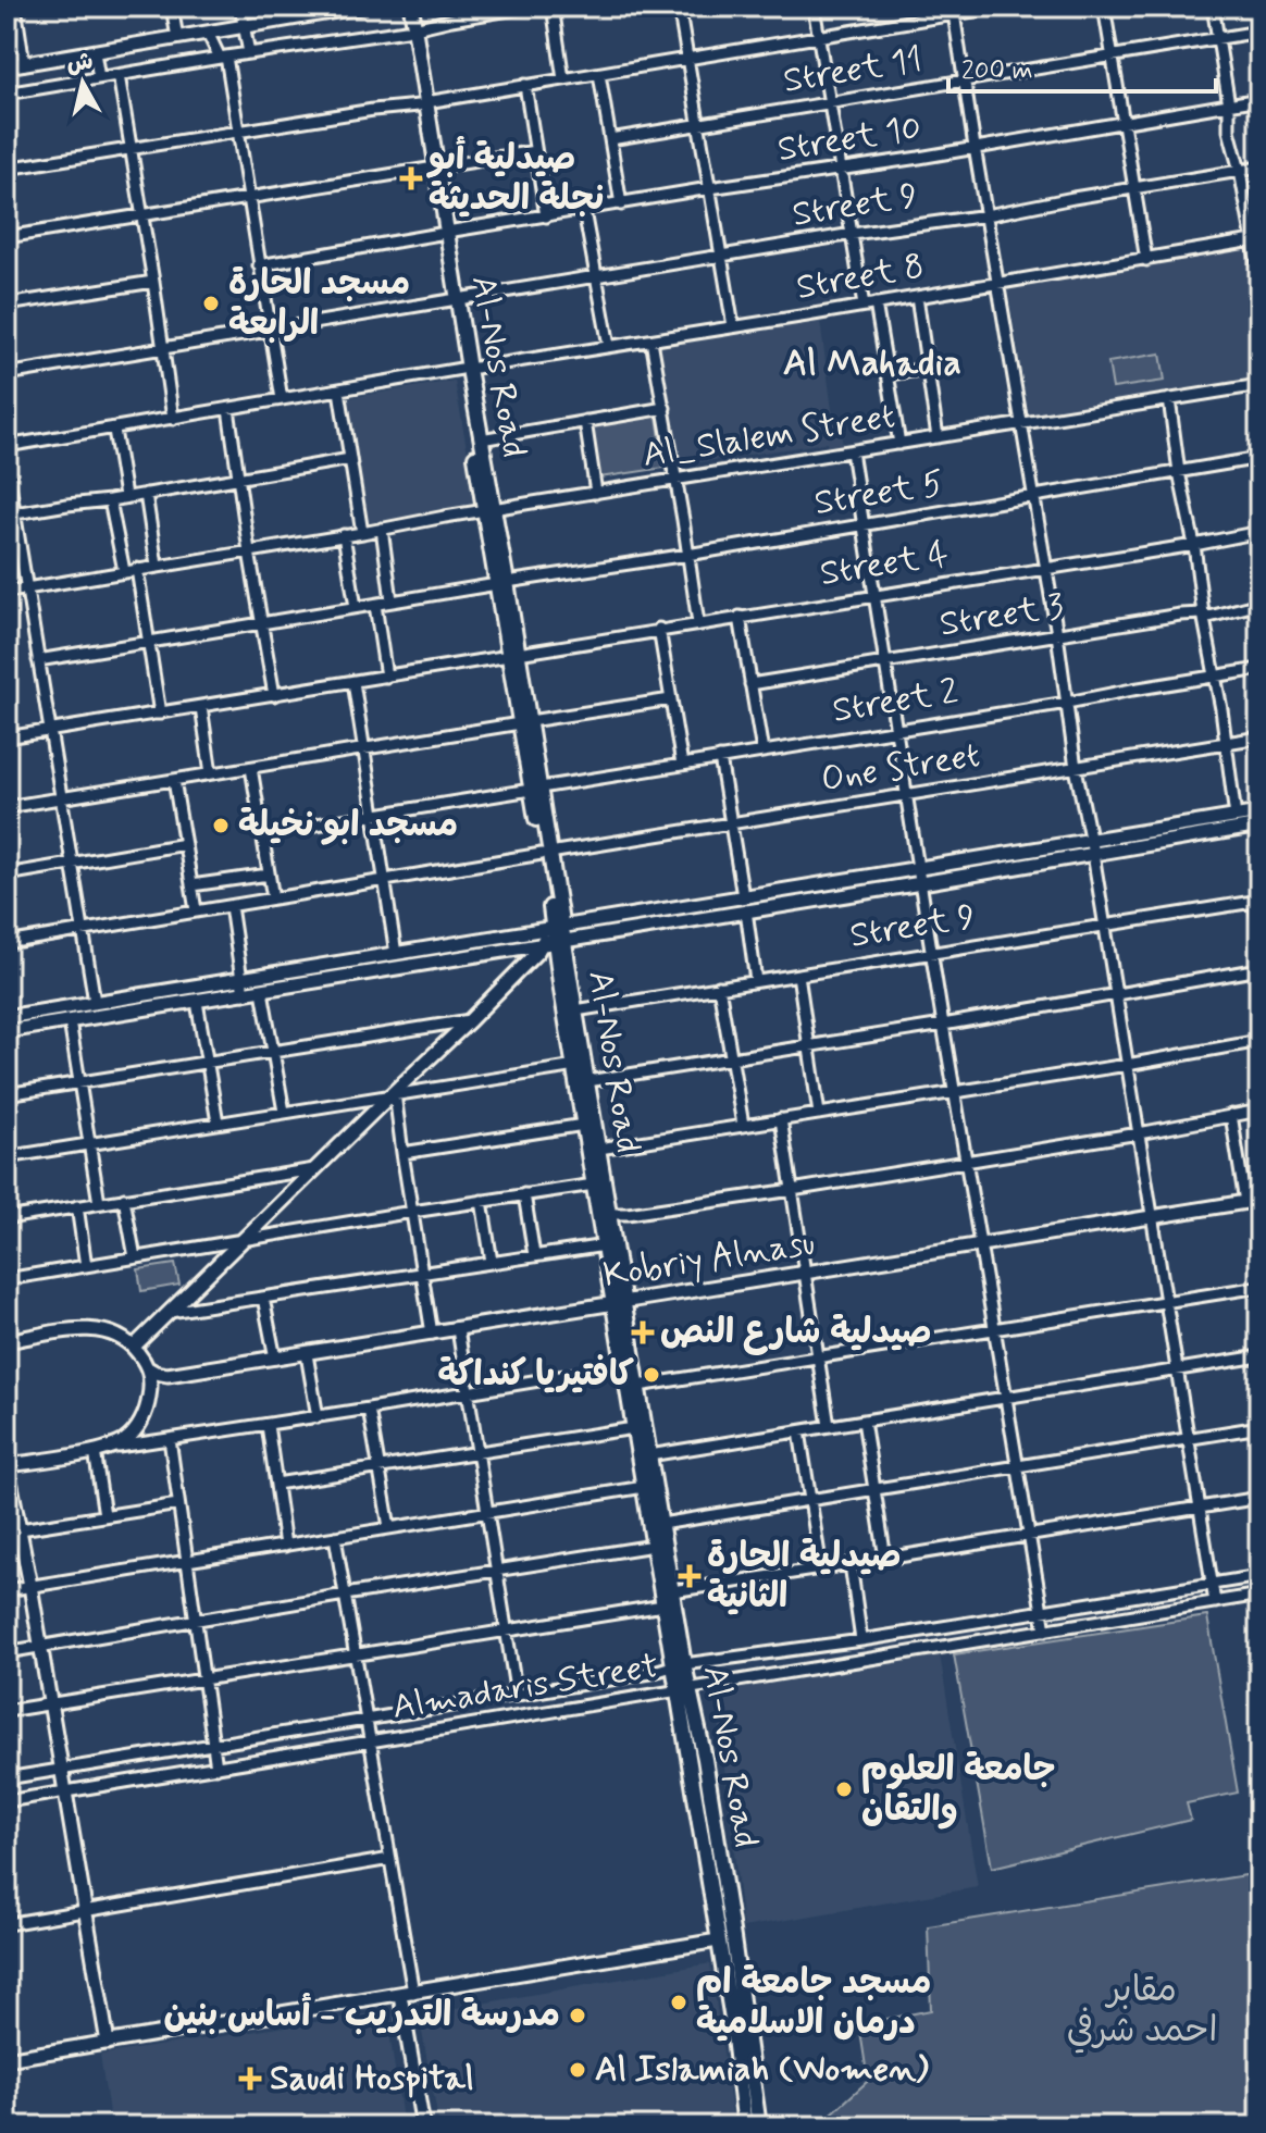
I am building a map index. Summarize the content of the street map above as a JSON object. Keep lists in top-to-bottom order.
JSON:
{
  "streets": {
    "main road": ["Al-Nos Road"],
    "street": [
      "Street 11",
      "Street 10",
      "Street 9",
      "Street 8",
      "Al_Slalem Street",
      "Street 5",
      "Street 4",
      "Street 3",
      "Street 2",
      "One Street",
      "Kobriy Alnasu",
      "Almadaris Street"
    ]
  },
  "crossings": [
    ["Street 10", "Al-Nos Road"],
    ["Street 9", "Al-Nos Road"],
    ["Street 8", "Al-Nos Road"],
    ["Al-Nos Road", "Al_Slalem Street"],
    ["Al-Nos Road", "Street 5"],
    ["Al-Nos Road", "Street 4"],
    ["Al-Nos Road", "Street 2"],
    ["Al-Nos Road", "One Street"],
    ["Al-Nos Road", "Kobriy Alnasu"],
    ["Al-Nos Road", "Almadaris Street"]
  ],
  "districts": ["Al Mahadia"],
  "parks": ["مقابر احمد شرفي"],
  "places": {
    "health": [
      "صيدلية أبو نجلة الحديثة",
      "صيدلية شارع النص",
      "صيدلية الحارة الثانية",
      "Saudi Hospital"
    ],
    "other": [
      "مسجد الحارة الرابعة",
      "مسجد ابو نخيلة",
      "كافتيريا كنداكة",
      "جامعة العلوم والتقان",
      "مسجد جامعة ام درمان الاسلامية",
      "مدرسة التدريب - أساس بنين",
      "Al Islamiah (Women)"
    ]
  },
  "scale_bar": "200 m",
  "north": "top"
}
